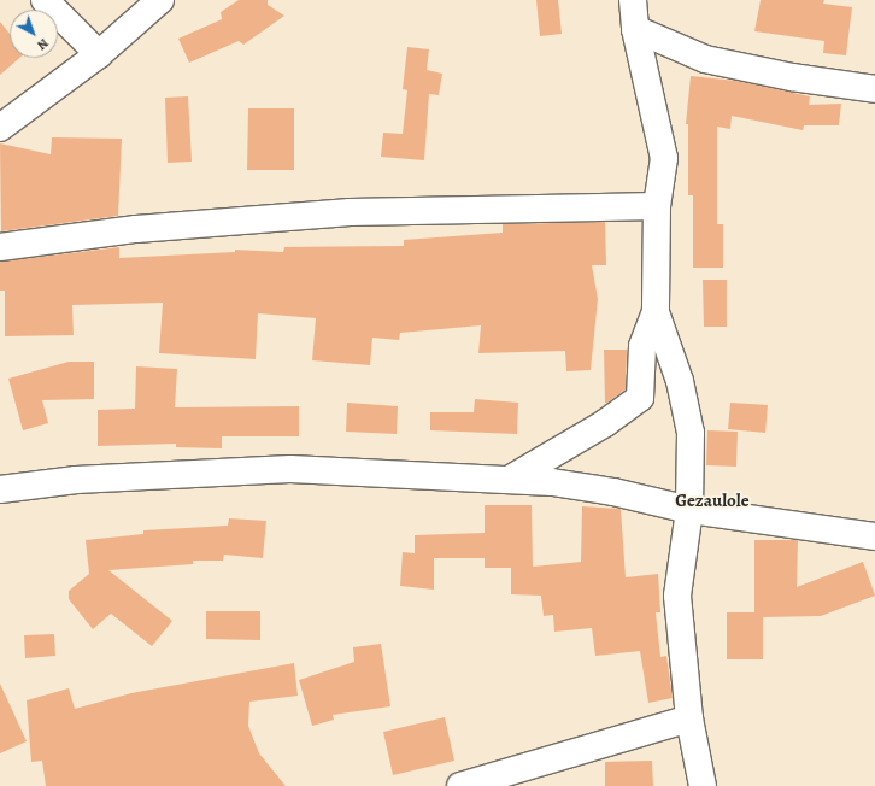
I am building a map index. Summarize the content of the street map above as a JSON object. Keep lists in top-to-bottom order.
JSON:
{
  "districts": ["Gezaulole"],
  "north": "bottom right"
}
